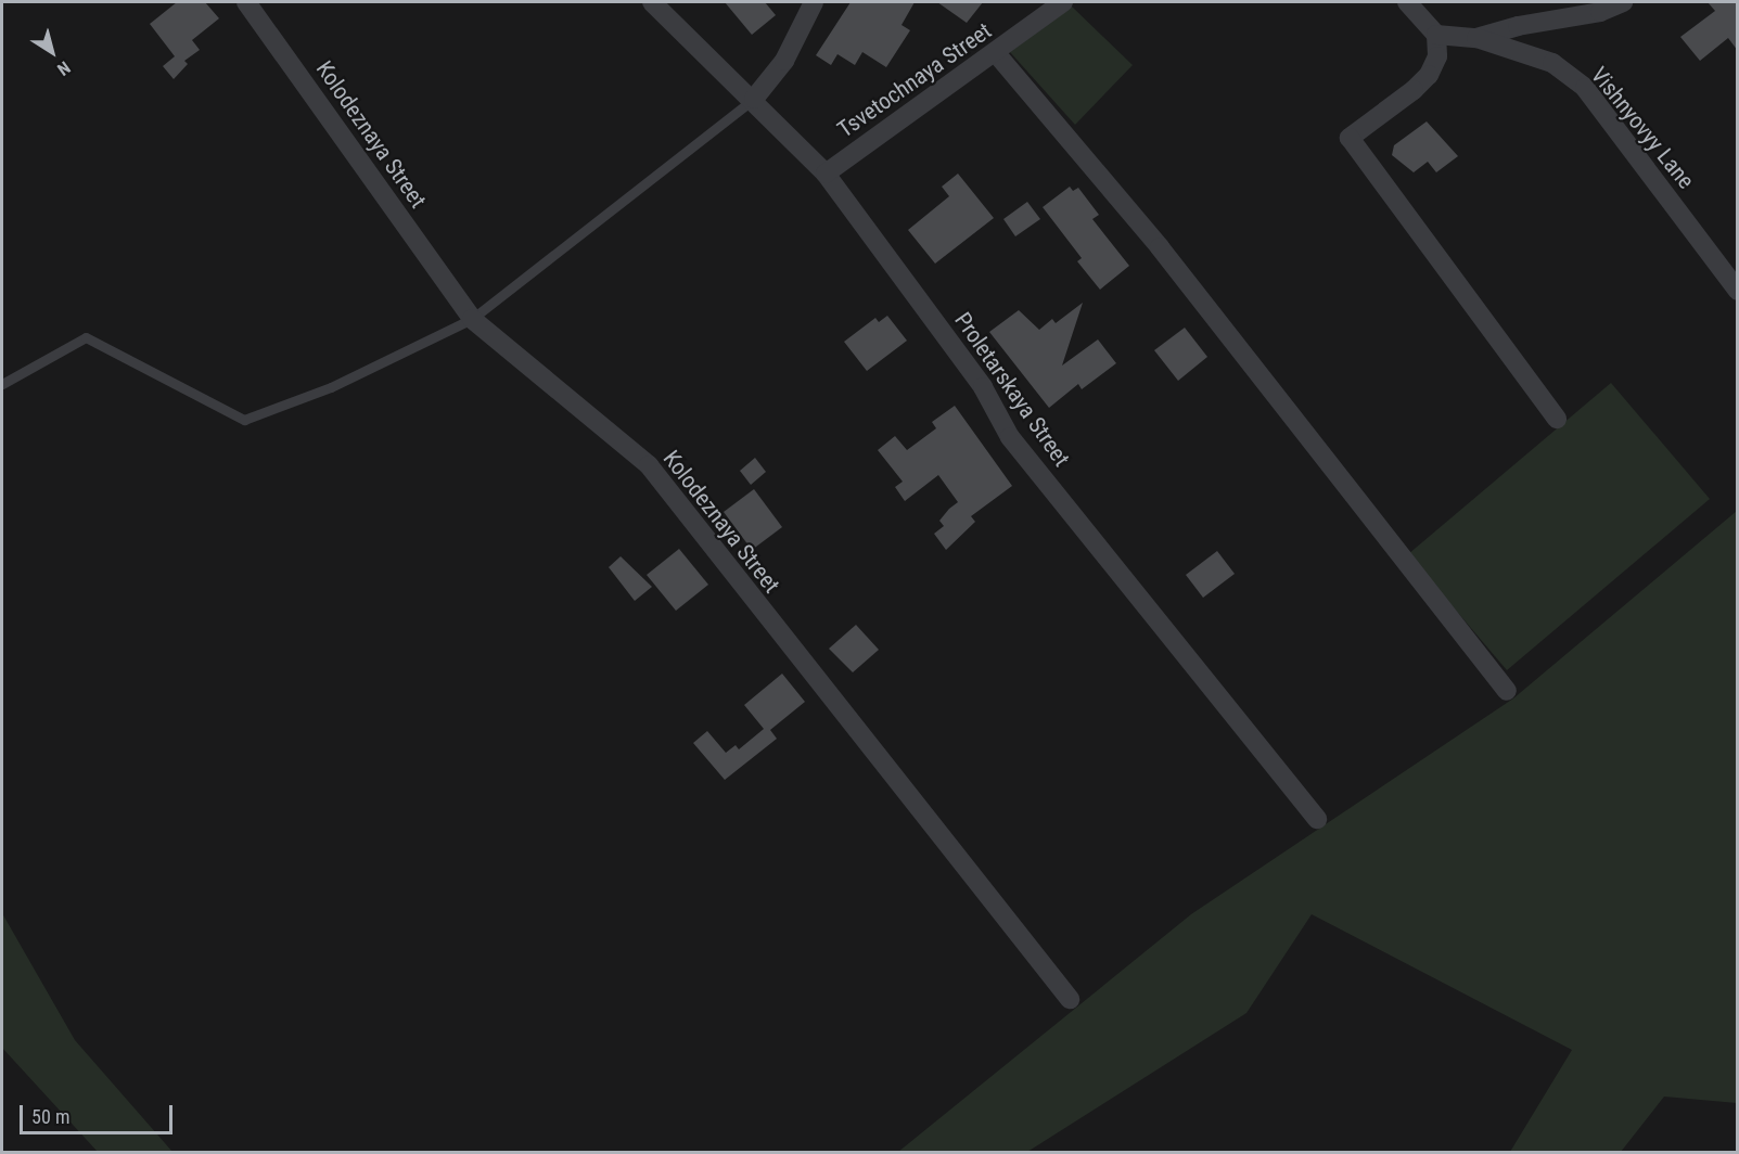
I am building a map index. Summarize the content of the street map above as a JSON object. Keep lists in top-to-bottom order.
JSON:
{
  "streets": {
    "street": [
      "Tsvetochnaya Street",
      "Vishnyovyy Lane",
      "Kolodeznaya Street",
      "Proletarskaya Street"
    ]
  },
  "crossings": [
    ["Tsvetochnaya Street", "Proletarskaya Street"]
  ],
  "scale_bar": "50 m",
  "north": "bottom right"
}
